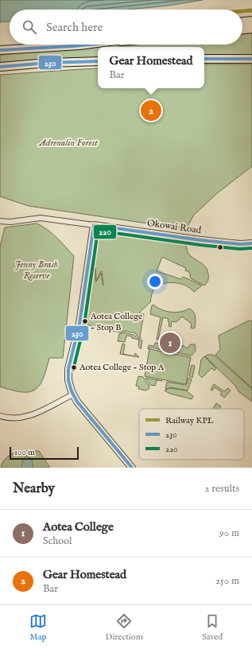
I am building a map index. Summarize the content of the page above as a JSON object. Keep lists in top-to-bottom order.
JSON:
{
  "streets": {
    "street": ["Okowai Road"]
  },
  "parks": ["Adrenalin Forest", "Jenny Brash Reserve"],
  "places": ["Aotea College - Stop B", "Aotea College - Stop A"],
  "lines": ["rail line KPL", "transit line 230", "transit line 220"],
  "legend": ["Railway KPL", "230", "220"],
  "scale_bar": "100 m",
  "page": {
    "search": "Search here",
    "popup": ["Gear Homestead", "Bar"],
    "pins": ["2", "1"],
    "scale": "100 m",
    "heading": ["Nearby", "2 results"],
    "list": [
      {
        "mark": "1",
        "name": "Aotea College",
        "note": "School",
        "value": "90 m"
      },
      {
        "mark": "2",
        "name": "Gear Homestead",
        "note": "Bar",
        "value": "250 m"
      }
    ],
    "nav": ["Map", "Directions", "Saved"]
  }
}
